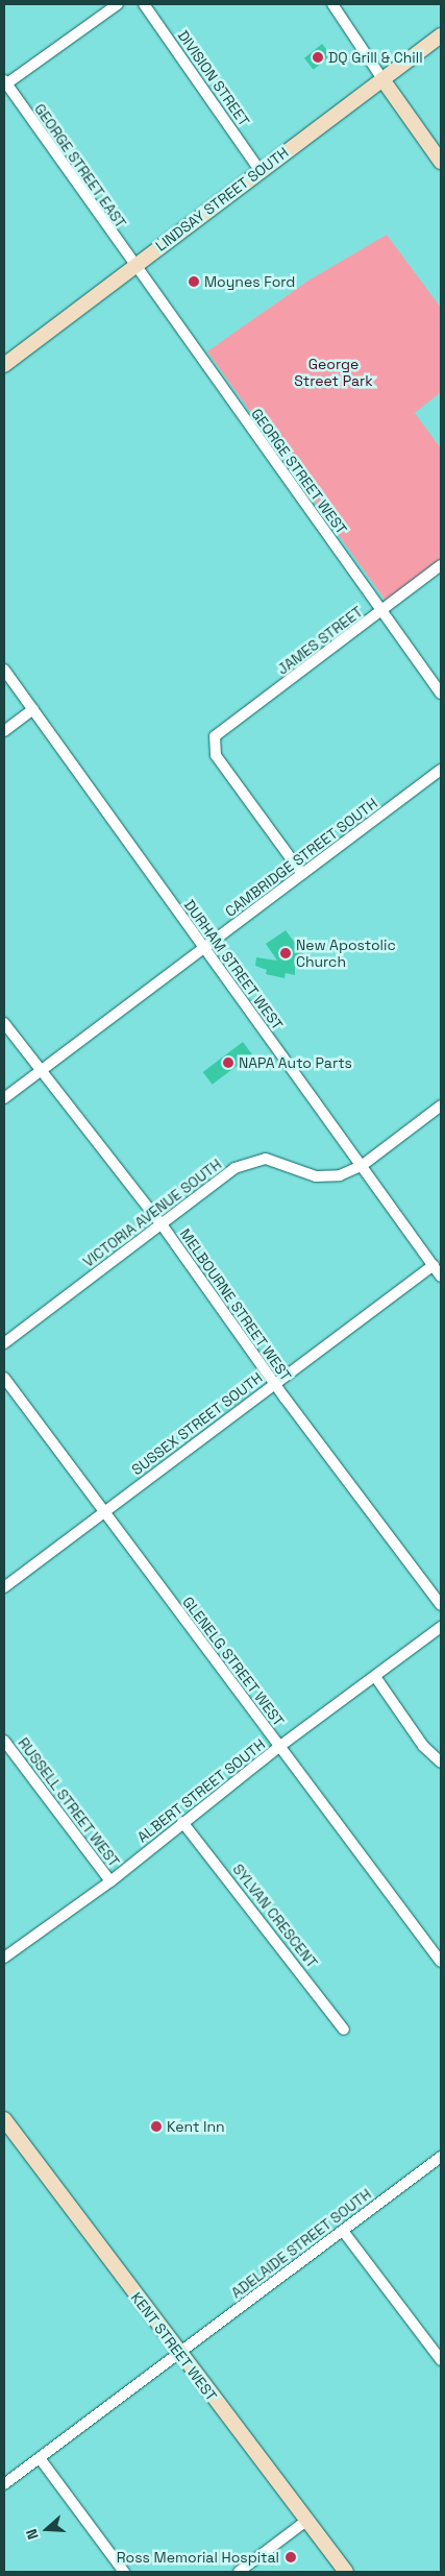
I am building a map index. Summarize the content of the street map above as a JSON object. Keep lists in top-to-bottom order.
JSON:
{
  "streets": {
    "main road": ["LINDSAY STREET SOUTH", "KENT STREET WEST"],
    "street": [
      "DIVISION STREET",
      "GEORGE STREET EAST",
      "GEORGE STREET WEST",
      "JAMES STREET",
      "CAMBRIDGE STREET SOUTH",
      "DURHAM STREET WEST",
      "VICTORIA AVENUE SOUTH",
      "MELBOURNE STREET WEST",
      "SUSSEX STREET SOUTH",
      "GLENELG STREET WEST",
      "ALBERT STREET SOUTH",
      "RUSSELL STREET WEST",
      "SYLVAN CRESCENT",
      "ADELAIDE STREET SOUTH"
    ]
  },
  "crossings": [
    ["DIVISION STREET", "LINDSAY STREET SOUTH"],
    ["GEORGE STREET EAST", "LINDSAY STREET SOUTH"],
    ["GEORGE STREET EAST", "GEORGE STREET WEST"],
    ["LINDSAY STREET SOUTH", "GEORGE STREET WEST"],
    ["GEORGE STREET WEST", "JAMES STREET"],
    ["JAMES STREET", "CAMBRIDGE STREET SOUTH"],
    ["CAMBRIDGE STREET SOUTH", "DURHAM STREET WEST"],
    ["CAMBRIDGE STREET SOUTH", "MELBOURNE STREET WEST"],
    ["DURHAM STREET WEST", "VICTORIA AVENUE SOUTH"],
    ["DURHAM STREET WEST", "SUSSEX STREET SOUTH"],
    ["VICTORIA AVENUE SOUTH", "MELBOURNE STREET WEST"],
    ["MELBOURNE STREET WEST", "SUSSEX STREET SOUTH"],
    ["SUSSEX STREET SOUTH", "GLENELG STREET WEST"],
    ["GLENELG STREET WEST", "ALBERT STREET SOUTH"],
    ["ALBERT STREET SOUTH", "RUSSELL STREET WEST"],
    ["ALBERT STREET SOUTH", "SYLVAN CRESCENT"],
    ["ADELAIDE STREET SOUTH", "KENT STREET WEST"]
  ],
  "parks": ["George Street Park"],
  "places": [
    "DQ Grill & Chill",
    "Moynes Ford",
    "New Apostolic Church",
    "NAPA Auto Parts",
    "Kent Inn",
    "Ross Memorial Hospital"
  ],
  "north": "left"
}
